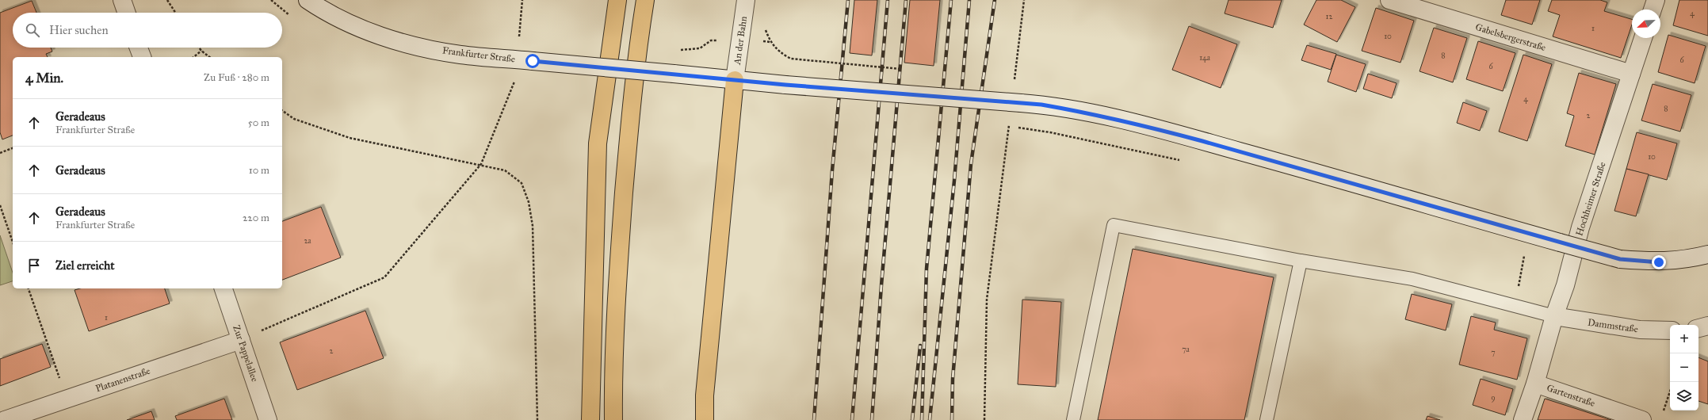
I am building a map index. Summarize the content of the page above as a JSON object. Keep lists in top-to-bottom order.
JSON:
{
  "streets": {
    "street": [
      "Gabelsbergerstraße",
      "An der Bahn",
      "Frankfurter Straße",
      "Hochheimer Straße",
      "Dammstraße",
      "Zur Pappelallee",
      "Platanenstraße",
      "Gartenstraße"
    ]
  },
  "crossings": [
    ["Gabelsbergerstraße", "Hochheimer Straße"],
    ["An der Bahn", "Frankfurter Straße"],
    ["Hochheimer Straße", "Dammstraße"],
    ["Hochheimer Straße", "Gartenstraße"],
    ["Zur Pappelallee", "Platanenstraße"]
  ],
  "house_numbers": [
    "4",
    "12",
    "1",
    "10",
    "8",
    "14a",
    "6",
    "6",
    "4",
    "8",
    "2",
    "10",
    "2a",
    "1",
    "7a",
    "2",
    "7",
    "9"
  ],
  "north": "bottom left",
  "page": {
    "search": "Hier suchen",
    "heading": ["4 Min.", "Zu Fuß · 280 m"],
    "list": [
      ["Geradeaus", "Frankfurter Straße", "50 m"],
      ["Geradeaus", "10 m"],
      ["Geradeaus", "Frankfurter Straße", "220 m"],
      "Ziel erreicht"
    ],
    "map_buttons": ["+", "−"]
  }
}
